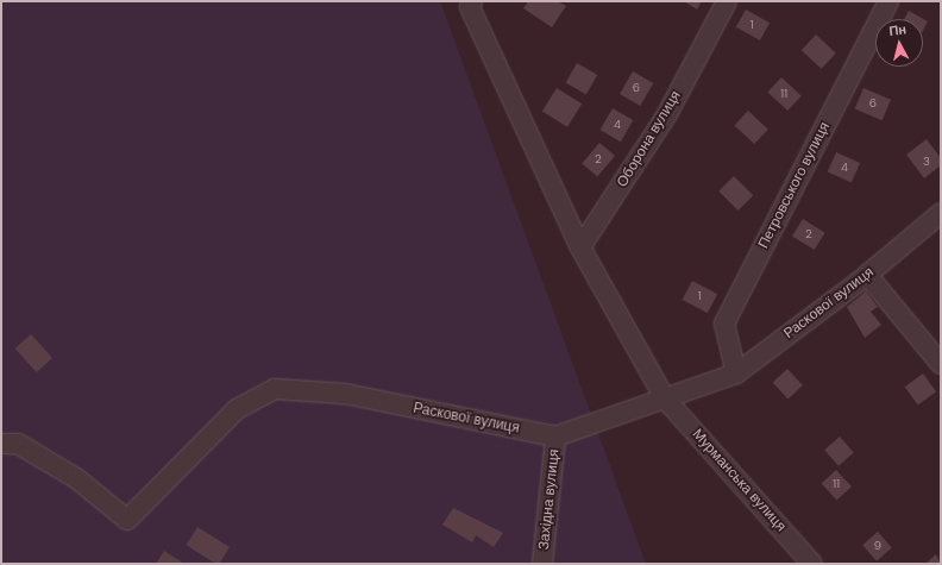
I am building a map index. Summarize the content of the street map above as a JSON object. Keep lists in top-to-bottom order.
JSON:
{
  "streets": {
    "street": [
      "Оборона вулиця",
      "Петровського вулиця",
      "Раскової вулиця",
      "Мурманська вулиця",
      "Західна вулиця"
    ]
  },
  "crossings": [
    ["Оборона вулиця", "Мурманська вулиця"],
    ["Петровського вулиця", "Раскової вулиця"],
    ["Раскової вулиця", "Мурманська вулиця"],
    ["Раскової вулиця", "Західна вулиця"]
  ],
  "house_numbers": [
    "1",
    "6",
    "11",
    "6",
    "4",
    "2",
    "3",
    "4",
    "2",
    "1",
    "11",
    "9"
  ],
  "north": "top"
}
